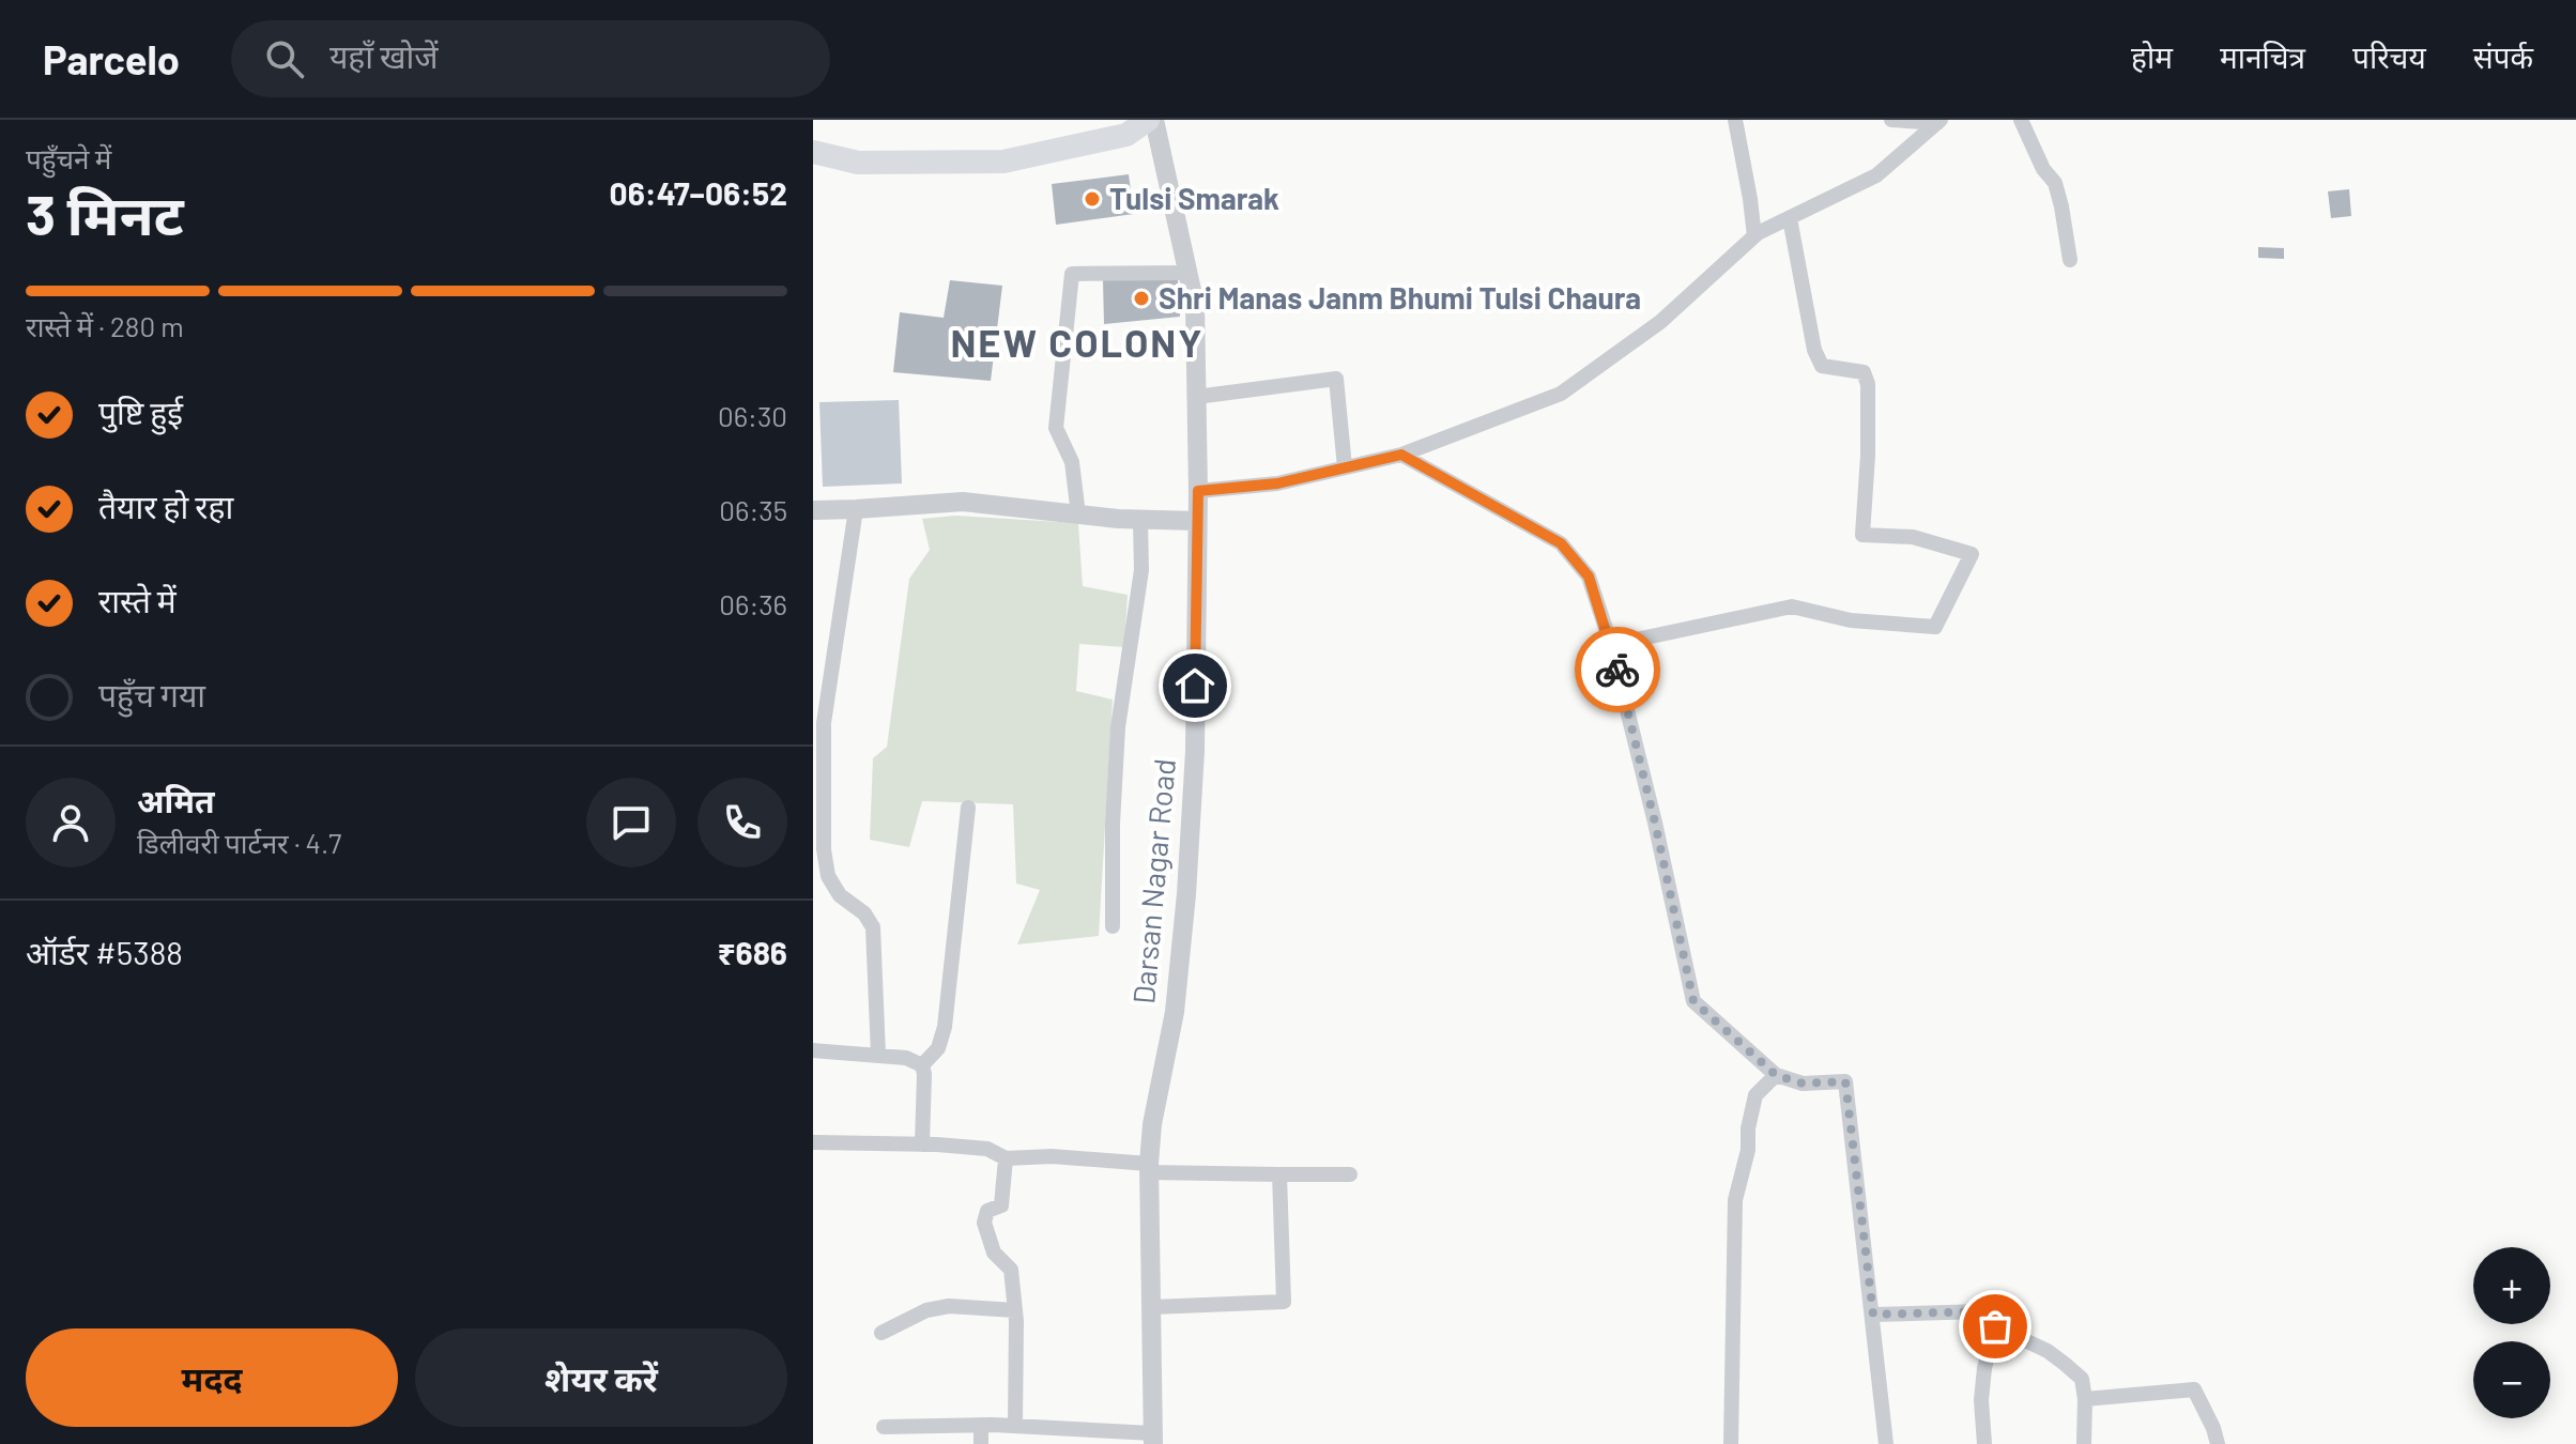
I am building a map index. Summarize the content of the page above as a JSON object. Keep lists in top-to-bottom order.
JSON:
{
  "streets": {
    "street": ["Darsan Nagar Road"]
  },
  "districts": ["NEW COLONY"],
  "places": ["Tulsi Smarak", "Shri Manas Janm Bhumi Tulsi Chaura"],
  "page": {
    "header": "Parcelo",
    "search": "यहाँ खोजें",
    "nav": [
      "होम",
      "मानचित्र",
      "परिचय",
      "संपर्क"
    ],
    "heading": ["3 मिनट", "पहुँचने में", "06:47–06:52"],
    "panel": [
      "अमित",
      "डिलीवरी पार्टनर · 4.7",
      "ऑर्डर #5388",
      "₹686"
    ],
    "bar": "रास्ते में · 280 m",
    "list": [
      ["पुष्टि हुई", "06:30"],
      ["तैयार हो रहा", "06:35"],
      ["रास्ते में", "06:36"],
      "पहुँच गया"
    ],
    "map_buttons": ["+", "−"],
    "buttons": ["मदद", "शेयर करें"]
  }
}
